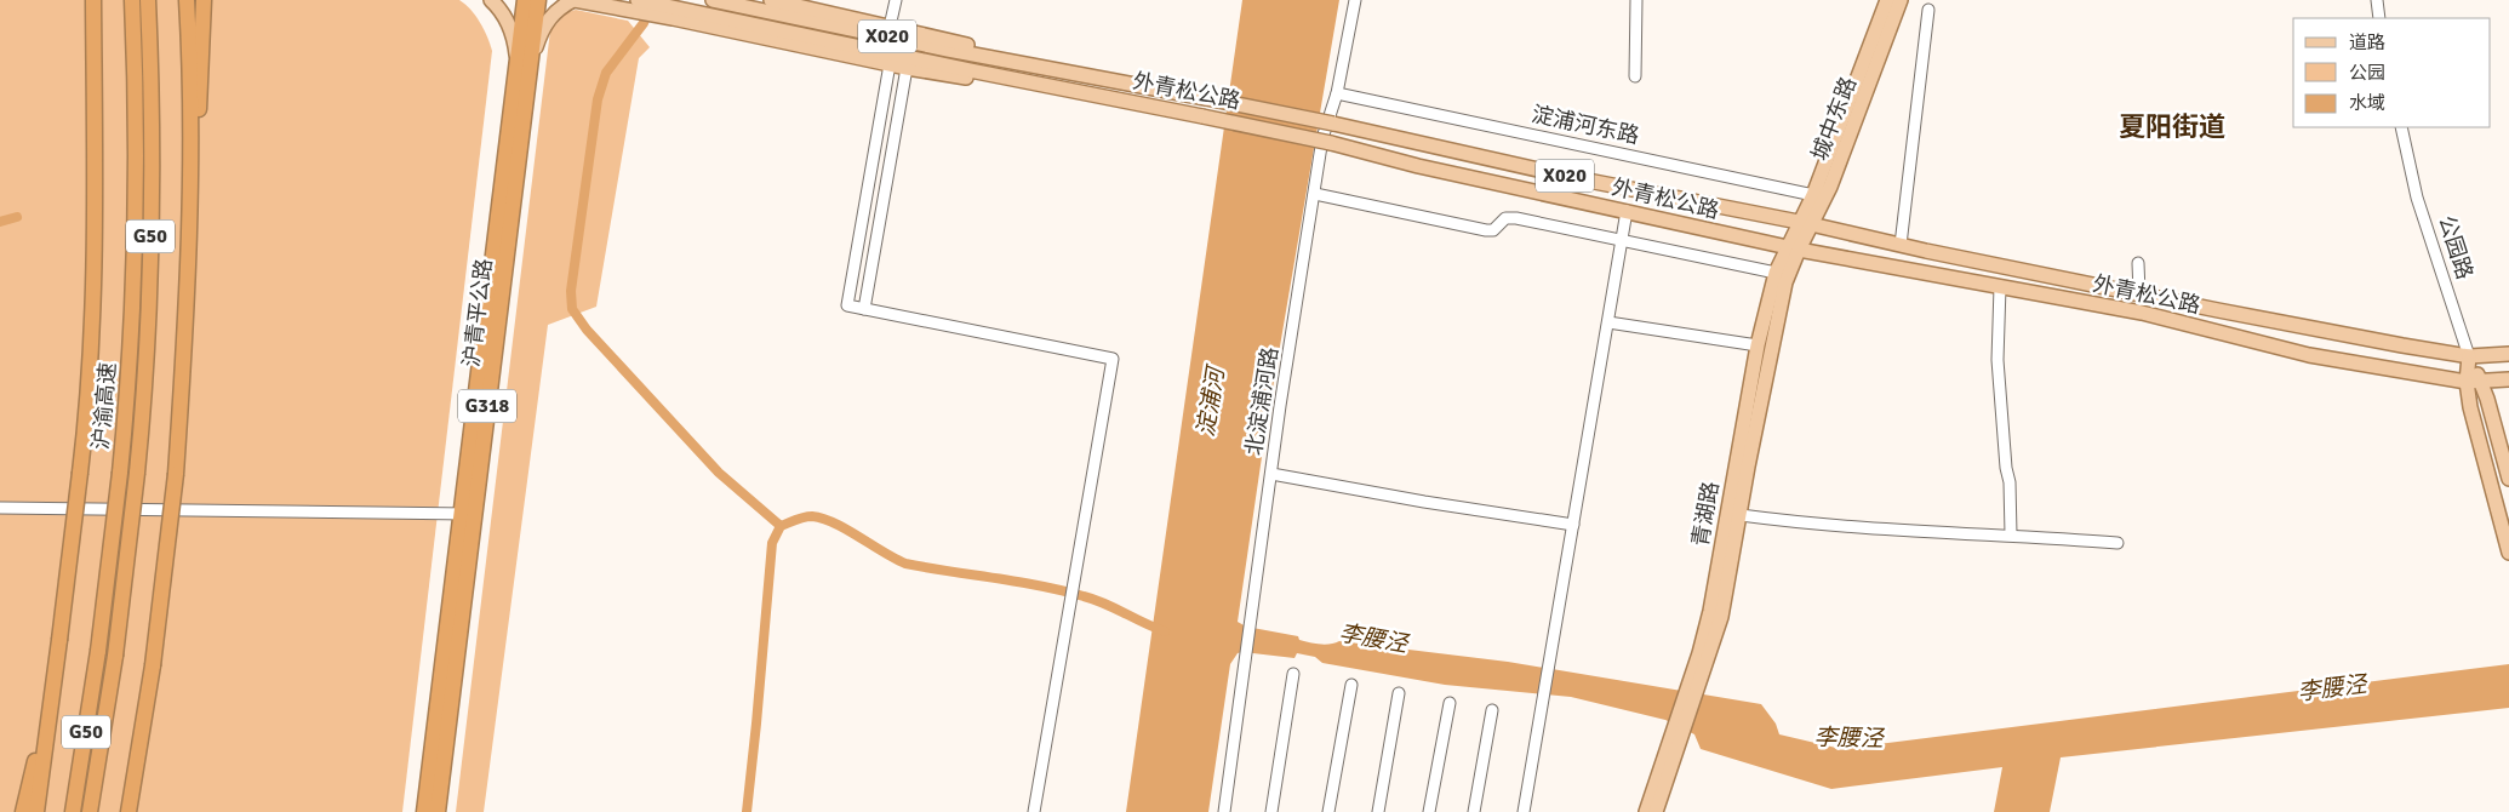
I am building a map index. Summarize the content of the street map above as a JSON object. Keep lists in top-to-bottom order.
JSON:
{
  "streets": {
    "highway": [
      "G50",
      "沪青平公路",
      "沪渝高速",
      "G318"
    ],
    "main road": [
      "X020",
      "外青松公路",
      "城中东路",
      "公园路",
      "青湖路"
    ],
    "street": ["淀浦河东路", "北淀浦河路"]
  },
  "crossings": [
    ["外青松公路", "城中东路"],
    ["外青松公路", "公园路"],
    ["外青松公路", "青湖路"],
    ["城中东路", "淀浦河东路"],
    ["城中东路", "青湖路"],
    ["淀浦河东路", "北淀浦河路"]
  ],
  "districts": ["夏阳街道"],
  "water": ["淀浦河", "李腰泾"],
  "legend": ["道路", "公园", "水域"]
}
